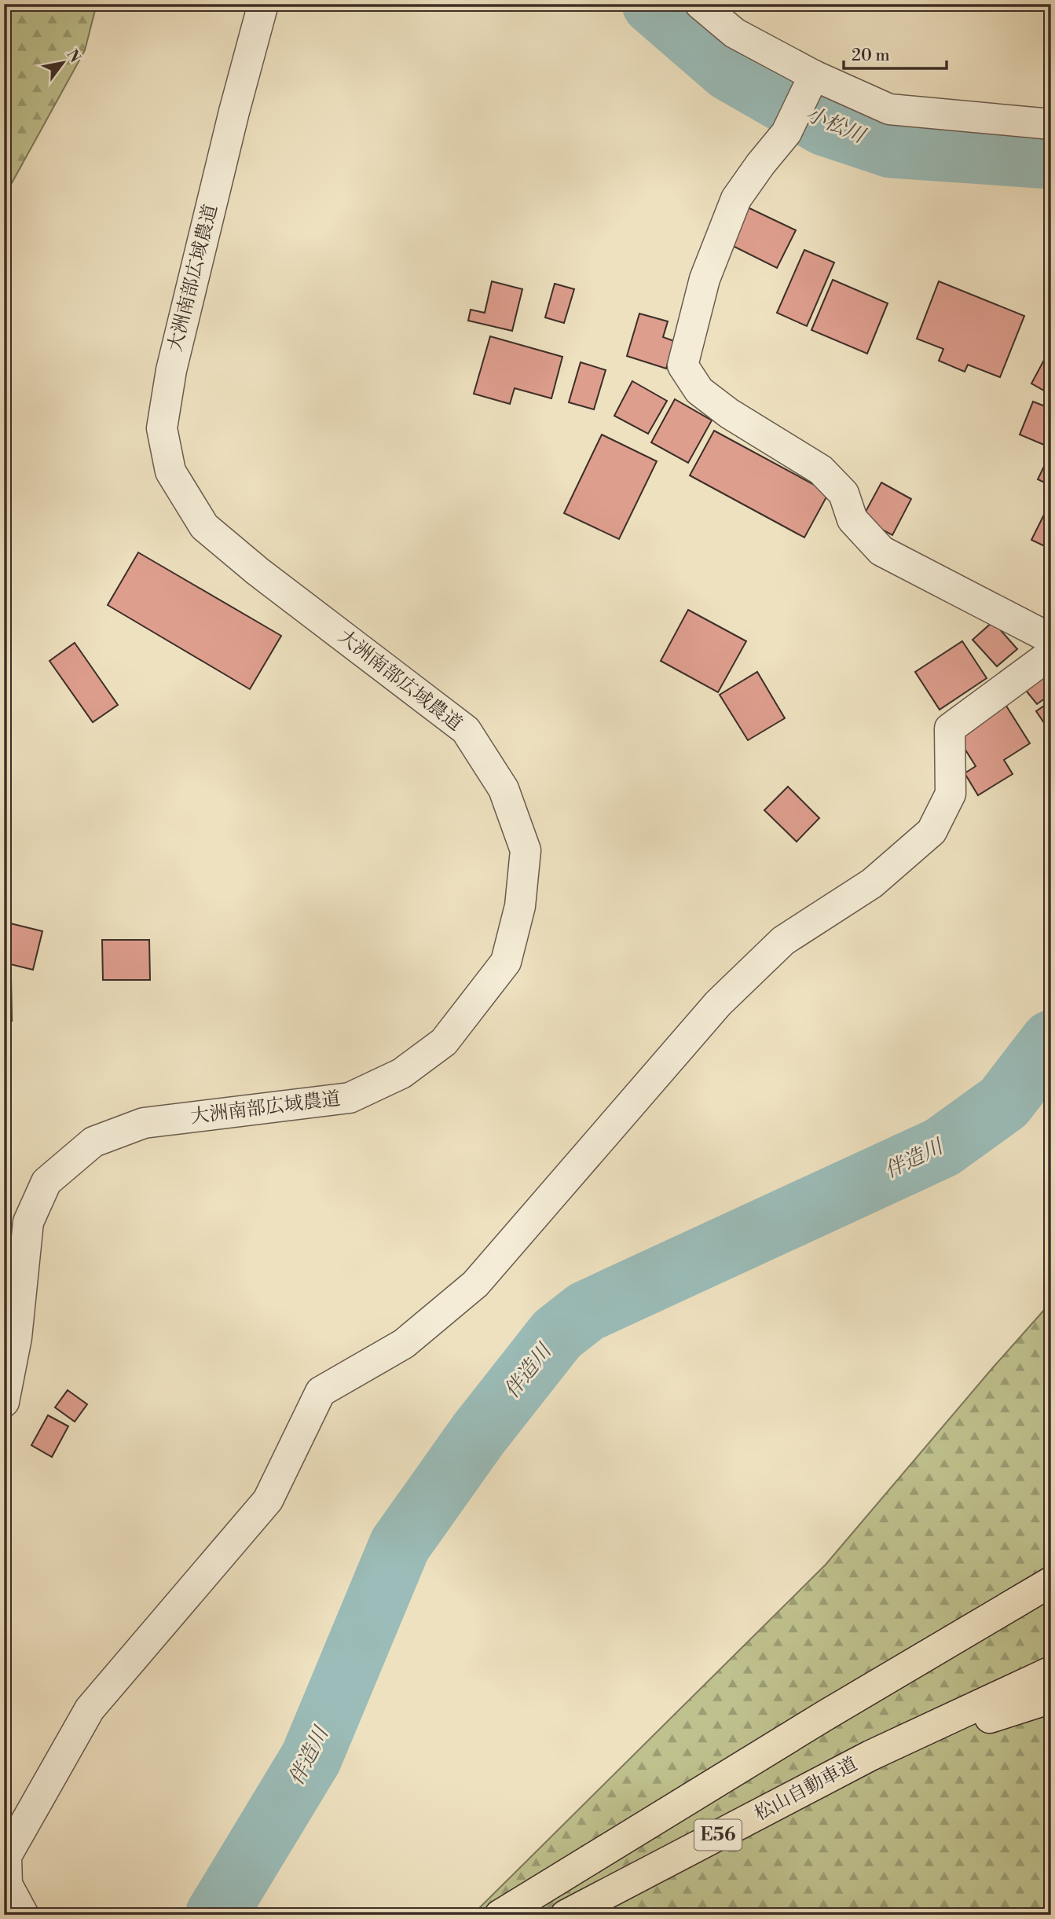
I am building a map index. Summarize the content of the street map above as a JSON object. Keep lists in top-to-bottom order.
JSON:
{
  "streets": {
    "highway": ["松山自動車道", "E56"],
    "street": ["大洲南部広域農道"]
  },
  "water": ["小松川", "伴造川"],
  "scale_bar": "20 m",
  "north": "top right"
}
